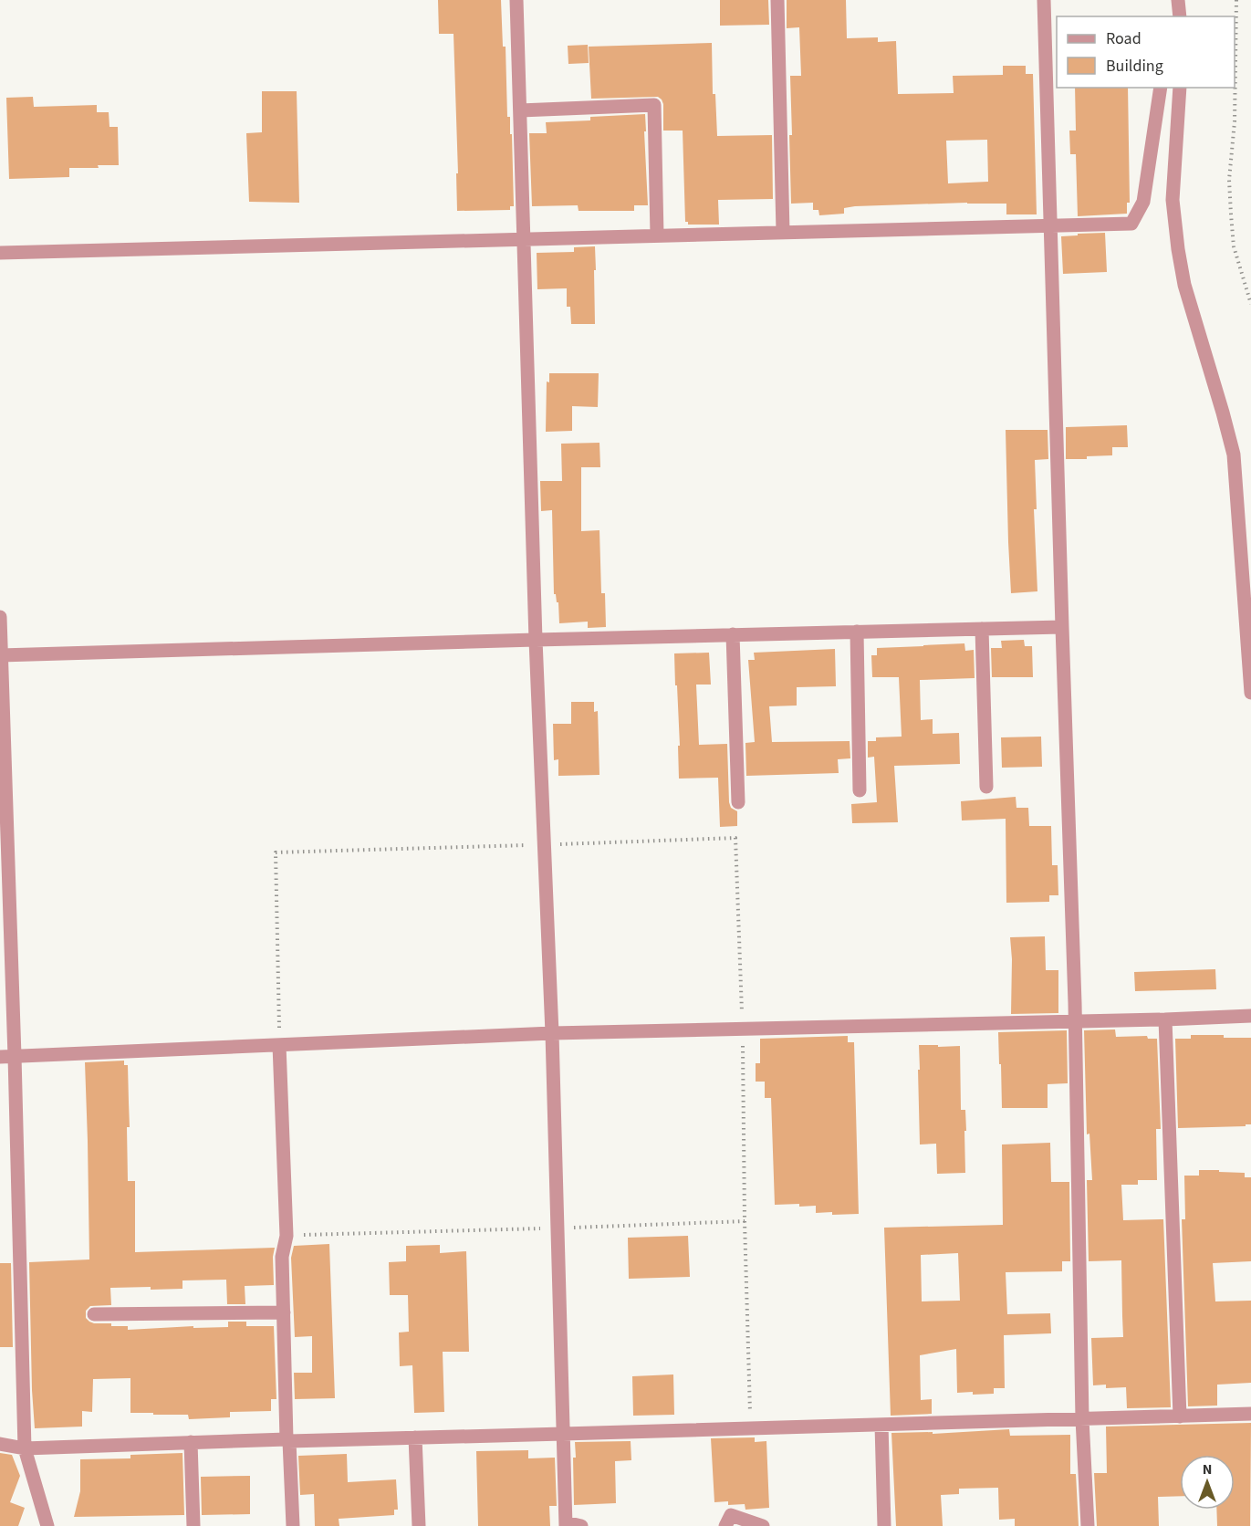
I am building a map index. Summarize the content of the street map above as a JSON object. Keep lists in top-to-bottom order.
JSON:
{
  "legend": ["Road", "Building"],
  "north": "top"
}
